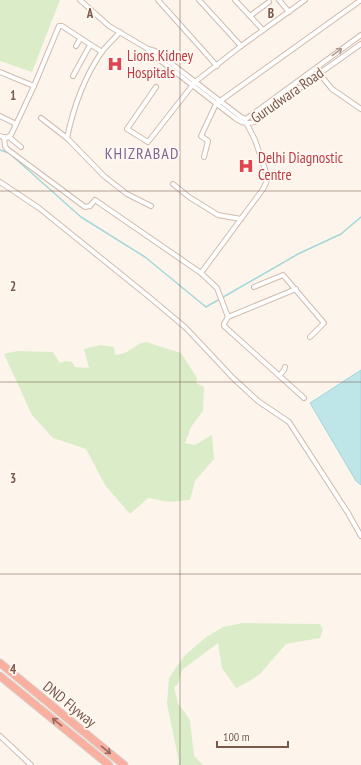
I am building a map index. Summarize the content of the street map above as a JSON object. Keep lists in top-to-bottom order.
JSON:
{
  "streets": {
    "highway": ["DND Flyway"],
    "street": ["Gurudwara Road"]
  },
  "districts": ["KHIZRABAD"],
  "places": {
    "hospital": ["Lions Kidney Hospitals", "Delhi Diagnostic Centre"]
  },
  "scale_bar": "100 m",
  "grid": {
    "columns": ["A", "B"],
    "rows": [
      "1",
      "2",
      "3",
      "4"
    ]
  }
}
